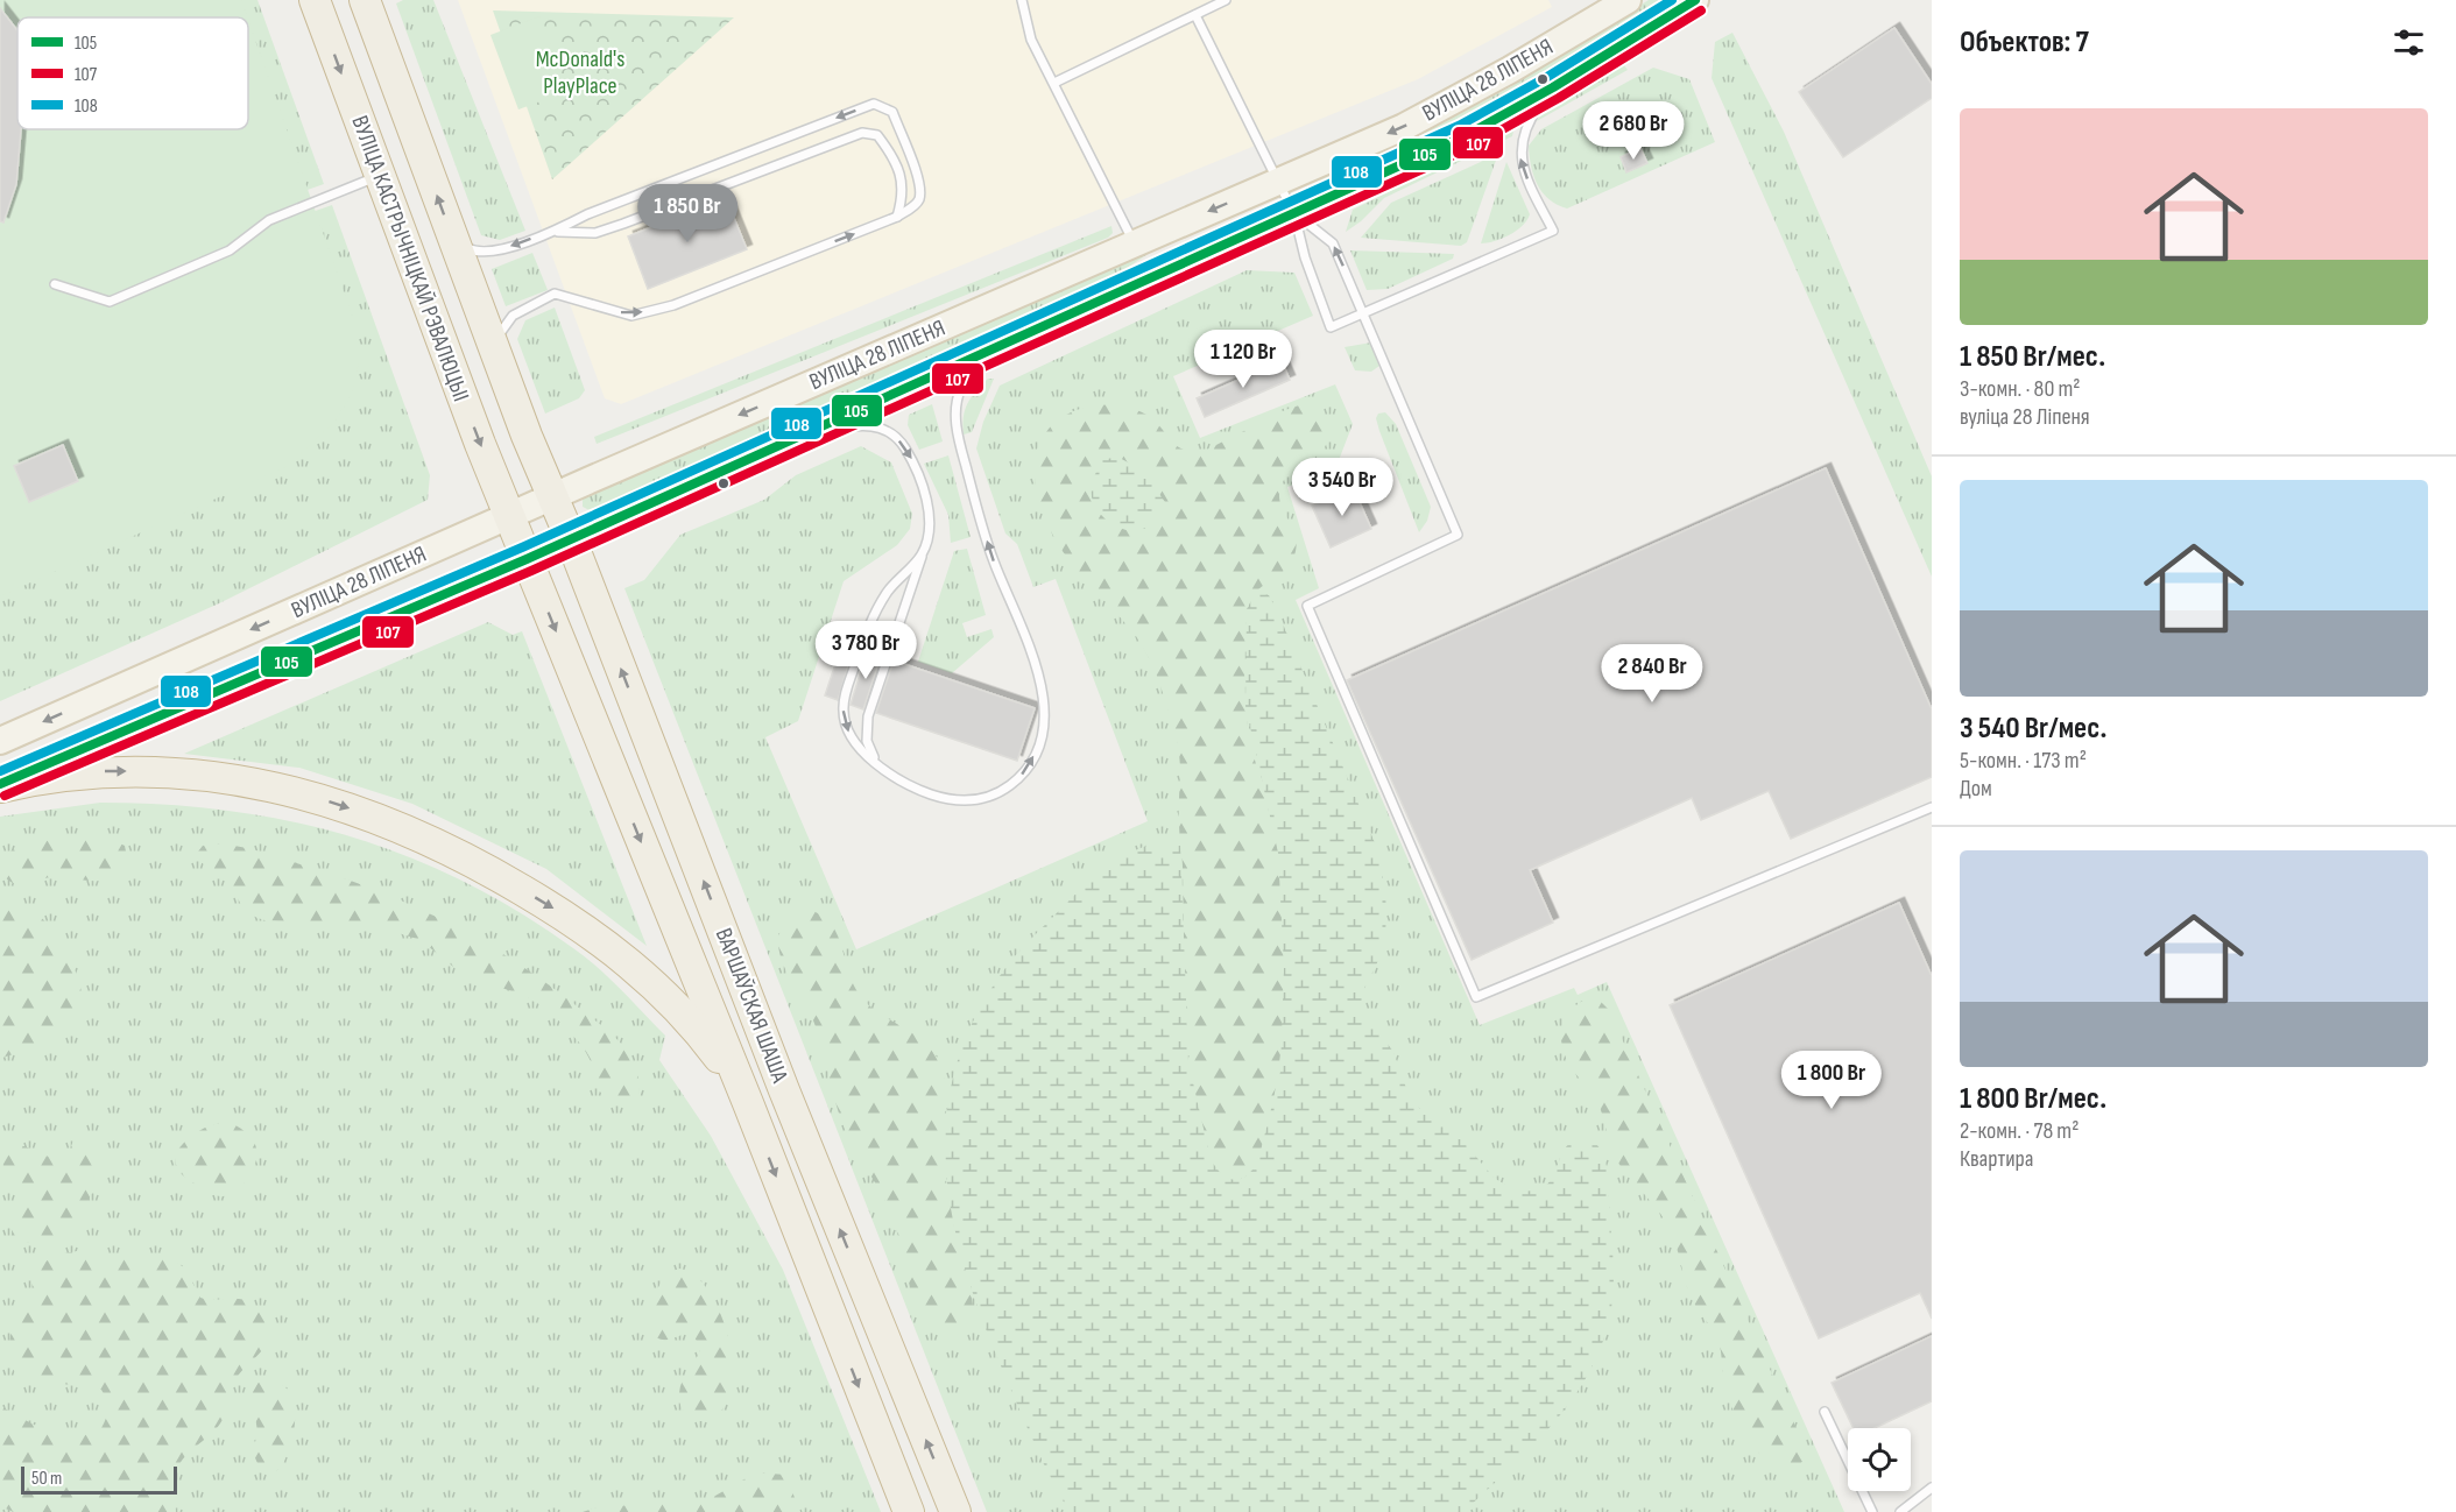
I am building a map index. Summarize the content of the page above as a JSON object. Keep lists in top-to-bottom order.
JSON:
{
  "streets": {
    "highway": ["ВУЛІЦА КАСТРЫЧНІЦКАЙ РЭВАЛЮЦЫІ", "ВАРШАЎСКАЯ ШАША"],
    "main road": ["ВУЛІЦА 28 ЛІПЕНЯ"]
  },
  "crossings": [
    ["ВУЛІЦА 28 ЛІПЕНЯ", "ВУЛІЦА КАСТРЫЧНІЦКАЙ РЭВАЛЮЦЫІ"],
    ["ВУЛІЦА 28 ЛІПЕНЯ", "ВАРШАЎСКАЯ ШАША"],
    ["ВУЛІЦА КАСТРЫЧНІЦКАЙ РЭВАЛЮЦЫІ", "ВАРШАЎСКАЯ ШАША"]
  ],
  "parks": ["McDonald's PlayPlace"],
  "lines": ["transit line 105", "transit line 108", "transit line 107"],
  "legend": ["105", "107", "108"],
  "scale_bar": "50 m",
  "page": {
    "heading": "Объектов: 7",
    "list": [
      {
        "name": "1 850 Br/мес.",
        "note": "3-комн. · 80 m² · вуліца 28 Ліпеня"
      },
      {
        "name": "3 540 Br/мес.",
        "note": "5-комн. · 173 m² · Дом"
      },
      {
        "name": "1 800 Br/мес.",
        "note": "2-комн. · 78 m² · Квартира"
      }
    ],
    "price": [
      "2 680 Br",
      "1 850 Br",
      "1 120 Br",
      "3 540 Br",
      "3 780 Br",
      "2 840 Br",
      "1 800 Br"
    ],
    "scale": "50 m"
  }
}
